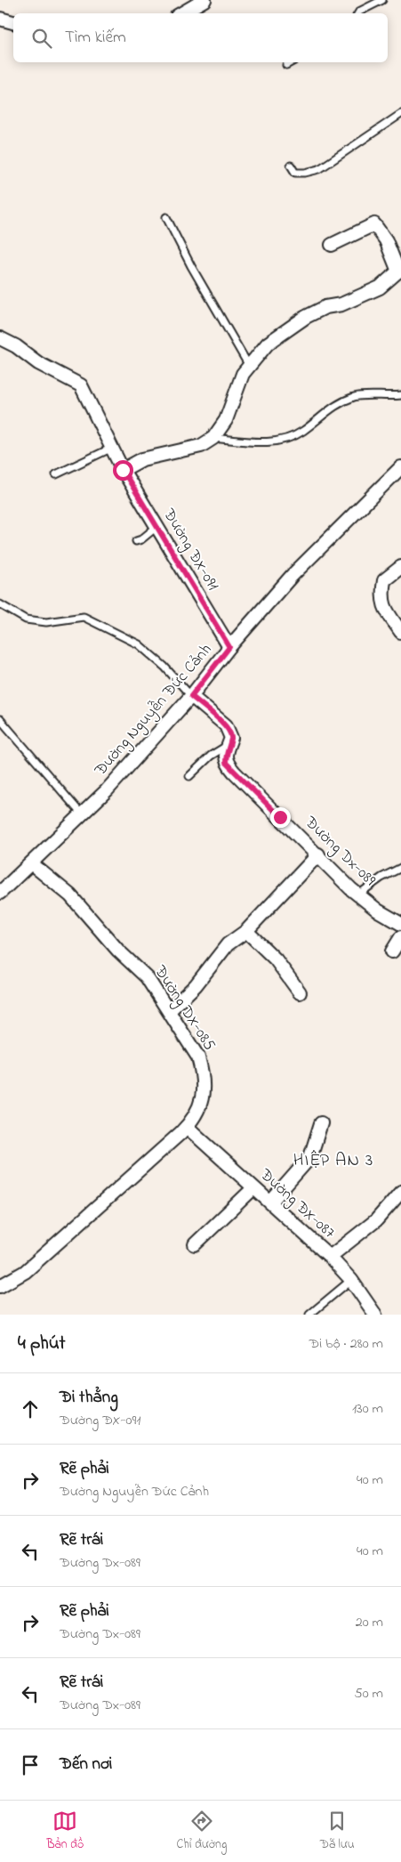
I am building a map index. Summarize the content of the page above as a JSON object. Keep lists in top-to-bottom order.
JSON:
{
  "streets": {
    "street": [
      "Đường ĐX-091",
      "Đường Nguyễn Đức Cảnh",
      "Đường Dx-089",
      "Đường DX-085",
      "Đường ĐX-087"
    ]
  },
  "crossings": [
    ["Đường ĐX-091", "Đường Nguyễn Đức Cảnh"],
    ["Đường Nguyễn Đức Cảnh", "Đường Dx-089"],
    ["Đường Nguyễn Đức Cảnh", "Đường DX-085"],
    ["Đường DX-085", "Đường ĐX-087"]
  ],
  "districts": ["HIỆP AN 3"],
  "page": {
    "search": "Tìm kiếm",
    "heading": ["4 phút", "Đi bộ · 280 m"],
    "list": [
      ["Đi thẳng", "Đường ĐX-091", "130 m"],
      ["Rẽ phải", "Đường Nguyễn Đức Cảnh", "40 m"],
      ["Rẽ trái", "Đường Dx-089", "40 m"],
      ["Rẽ phải", "Đường Dx-089", "20 m"],
      ["Rẽ trái", "Đường Dx-089", "50 m"],
      "Đến nơi"
    ],
    "nav": ["Bản đồ", "Chỉ đường", "Đã lưu"]
  }
}
